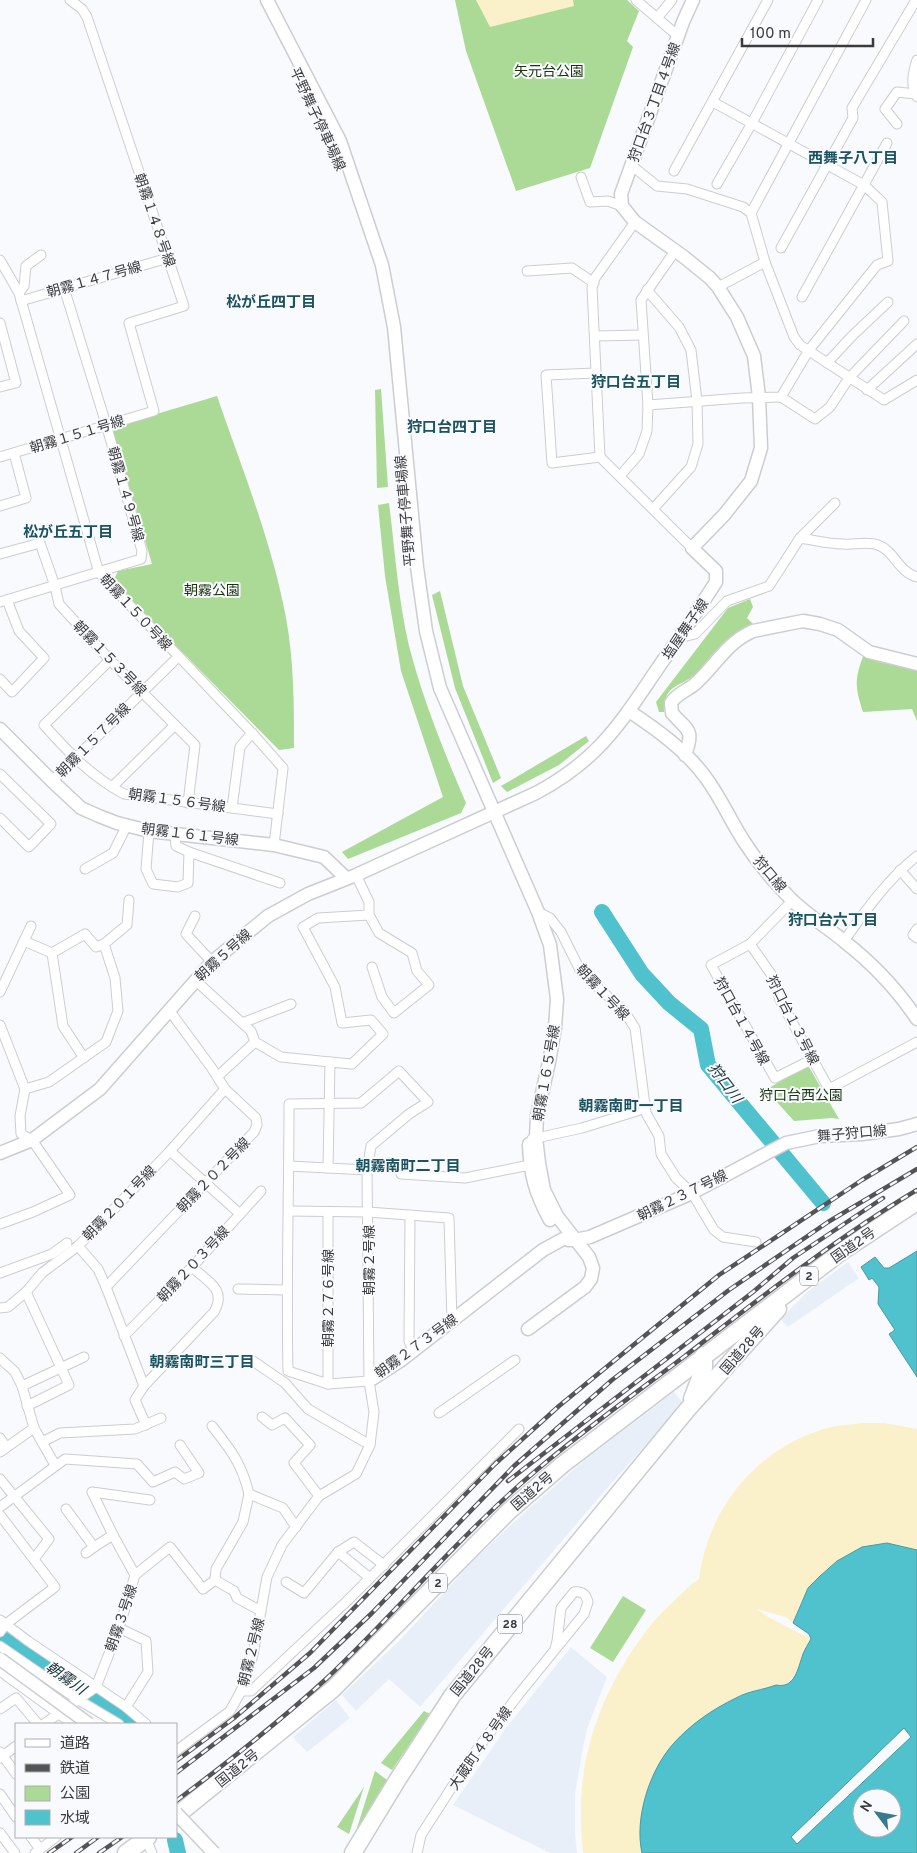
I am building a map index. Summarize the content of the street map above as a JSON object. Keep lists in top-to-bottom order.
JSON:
{
  "streets": {
    "highway": [
      "国道2号",
      "2",
      "国道28号",
      "28"
    ],
    "street": [
      "狩口台３丁目４号線",
      "平野舞子停車場線",
      "朝霧１４８号線",
      "朝霧１４７号線",
      "朝霧１５１号線",
      "朝霧１４９号線",
      "朝霧１５０号線",
      "塩屋舞子線",
      "朝霧１５３号線",
      "朝霧１５７号線",
      "朝霧１５６号線",
      "朝霧１６１号線",
      "狩口線",
      "朝霧５号線",
      "朝霧１号線",
      "狩口台１３号線",
      "狩口台１４号線",
      "朝霧１６５号線",
      "舞子狩口線",
      "朝霧２０２号線",
      "朝霧２３７号線",
      "朝霧２０１号線",
      "朝霧２号線",
      "朝霧２０３号線",
      "朝霧２７６号線",
      "朝霧２７３号線",
      "朝霧３号線",
      "大蔵町４８号線"
    ]
  },
  "crossings": [
    ["平野舞子停車場線", "朝霧５号線"],
    ["平野舞子停車場線", "朝霧１６５号線"],
    ["朝霧１４８号線", "朝霧１４７号線"],
    ["朝霧１４８号線", "朝霧１５１号線"],
    ["朝霧１４７号線", "朝霧１４９号線"],
    ["朝霧１４７号線", "朝霧１５０号線"],
    ["朝霧１５１号線", "朝霧１４９号線"],
    ["朝霧１５１号線", "朝霧１５０号線"],
    ["朝霧１４９号線", "朝霧１５０号線"],
    ["朝霧１４９号線", "朝霧１５３号線"],
    ["朝霧１５０号線", "朝霧１５７号線"],
    ["朝霧１５０号線", "朝霧１５６号線"],
    ["朝霧１５０号線", "朝霧１６１号線"],
    ["朝霧１５３号線", "朝霧１５７号線"],
    ["朝霧１５３号線", "朝霧１５６号線"],
    ["朝霧１５７号線", "朝霧１５６号線"],
    ["朝霧１５７号線", "朝霧１６１号線"],
    ["朝霧１６１号線", "朝霧５号線"],
    ["狩口線", "狩口台１４号線"],
    ["朝霧５号線", "朝霧１６５号線"],
    ["朝霧５号線", "朝霧２０２号線"],
    ["朝霧１号線", "朝霧１６５号線"],
    ["朝霧１号線", "朝霧２３７号線"],
    ["狩口台１３号線", "狩口台１４号線"],
    ["朝霧１６５号線", "朝霧２３７号線"],
    ["朝霧１６５号線", "朝霧２７３号線"],
    ["舞子狩口線", "朝霧２３７号線"],
    ["朝霧２０２号線", "朝霧２０１号線"],
    ["朝霧２３７号線", "朝霧２７３号線"],
    ["朝霧２０１号線", "朝霧２０３号線"],
    ["国道2号", "国道28号"],
    ["朝霧２号線", "朝霧２７３号線"],
    ["朝霧２７６号線", "朝霧２７３号線"]
  ],
  "districts": [
    "西舞子八丁目",
    "松が丘四丁目",
    "狩口台五丁目",
    "狩口台四丁目",
    "松が丘五丁目",
    "狩口台六丁目",
    "朝霧南町一丁目",
    "朝霧南町二丁目",
    "朝霧南町三丁目"
  ],
  "water": ["狩口川", "朝霧川"],
  "parks": ["矢元台公園", "朝霧公園", "狩口台西公園"],
  "legend": [
    "道路",
    "鉄道",
    "公園",
    "水域"
  ],
  "scale_bar": "100 m",
  "north": "top left"
}
